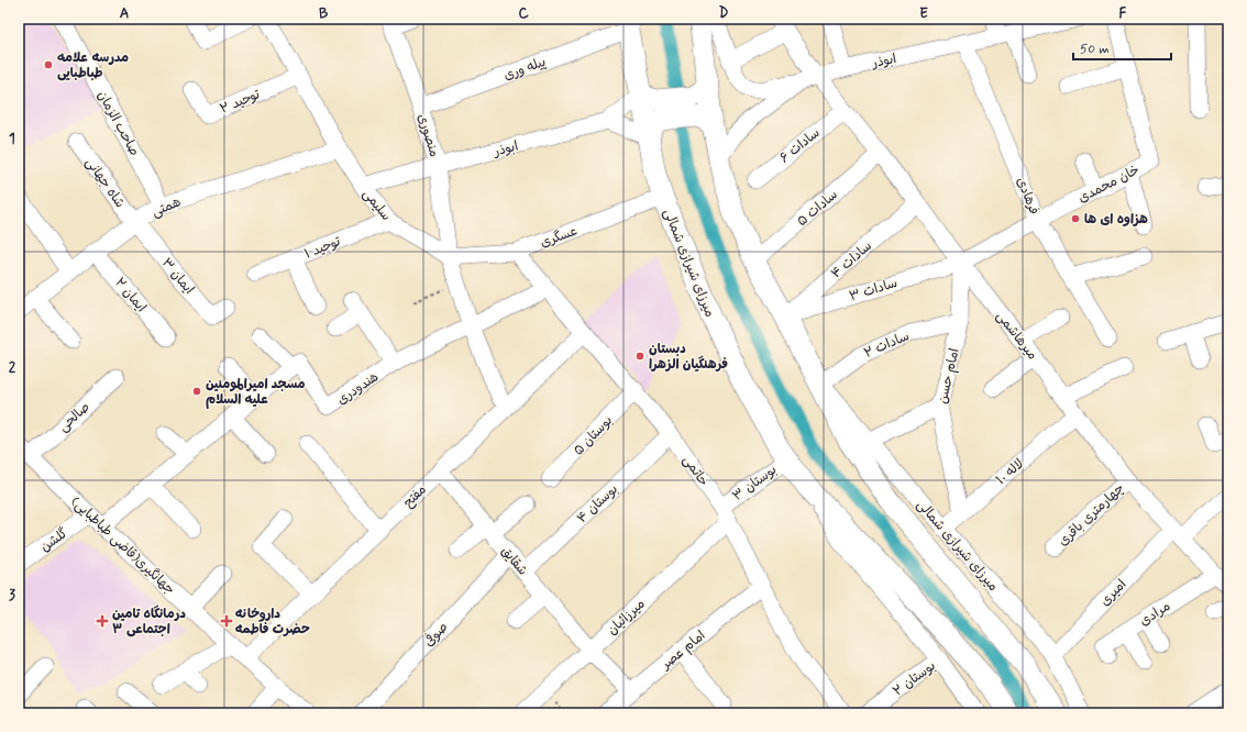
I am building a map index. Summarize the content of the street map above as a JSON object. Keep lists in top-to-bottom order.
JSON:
{
  "streets": {
    "main road": ["میرزای شیرازی شمالی"],
    "street": [
      "ابوذر",
      "پیله وری",
      "توحید ۲",
      "صاحب الزمان",
      "منصوری",
      "سادات ۶",
      "شاه جهانی",
      "خان محمدی",
      "فرهادی",
      "سلیمی",
      "همتی",
      "سادات ۵",
      "عسگری",
      "توحید ۱",
      "سادات ۴",
      "ایمان ۳",
      "سادات ۳",
      "ایمان ۲",
      "میرهاشمی",
      "سادات ۲",
      "امام حسن",
      "هندودری",
      "صالحی",
      "بوستان ۵",
      "حاتمی",
      "لاله ۱۰",
      "بوستان ۳",
      "مفتح",
      "بوستان ۴",
      "چهارمتری باقری",
      "گلشن",
      "جهانگیری(قاضی طباطبایی)",
      "شقایق",
      "امیری",
      "مرادی",
      "میرزائیان",
      "صوفی",
      "امام عصر",
      "بوستان ۲"
    ]
  },
  "crossings": [
    ["ابوذر", "منصوری"],
    ["ابوذر", "فرهادی"],
    ["ابوذر", "سلیمی"],
    ["ابوذر", "میرزای شیرازی شمالی"],
    ["ابوذر", "میرهاشمی"],
    ["پیله وری", "منصوری"],
    ["پیله وری", "میرزای شیرازی شمالی"],
    ["توحید ۲", "سلیمی"],
    ["صاحب الزمان", "همتی"],
    ["منصوری", "سلیمی"],
    ["منصوری", "عسگری"],
    ["سادات ۶", "میرهاشمی"],
    ["شاه جهانی", "همتی"],
    ["شاه جهانی", "ایمان ۳"],
    ["خان محمدی", "فرهادی"],
    ["خان محمدی", "سادات ۳"],
    ["خان محمدی", "میرهاشمی"],
    ["خان محمدی", "امام حسن"],
    ["سلیمی", "همتی"],
    ["سلیمی", "عسگری"],
    ["سلیمی", "توحید ۱"],
    ["همتی", "ایمان ۳"],
    ["همتی", "ایمان ۲"],
    ["سادات ۵", "میرزای شیرازی شمالی"],
    ["سادات ۵", "میرهاشمی"],
    ["عسگری", "میرزای شیرازی شمالی"],
    ["عسگری", "حاتمی"],
    ["سادات ۴", "میرزای شیرازی شمالی"],
    ["سادات ۴", "سادات ۳"],
    ["سادات ۴", "میرهاشمی"],
    ["میرزای شیرازی شمالی", "سادات ۳"],
    ["میرزای شیرازی شمالی", "سادات ۲"],
    ["میرزای شیرازی شمالی", "لاله ۱۰"],
    ["میرزای شیرازی شمالی", "بوستان ۳"],
    ["میرزای شیرازی شمالی", "امیری"],
    ["میرزای شیرازی شمالی", "بوستان ۲"],
    ["سادات ۳", "میرهاشمی"],
    ["سادات ۳", "امام حسن"],
    ["میرهاشمی", "امام حسن"],
    ["میرهاشمی", "لاله ۱۰"],
    ["میرهاشمی", "چهارمتری باقری"],
    ["میرهاشمی", "امیری"],
    ["میرهاشمی", "مرادی"],
    ["سادات ۲", "امام حسن"],
    ["امام حسن", "لاله ۱۰"],
    ["هندودری", "حاتمی"],
    ["صالحی", "جهانگیری(قاضی طباطبایی)"],
    ["بوستان ۵", "حاتمی"],
    ["حاتمی", "بوستان ۳"],
    ["حاتمی", "مفتح"],
    ["حاتمی", "بوستان ۴"],
    ["حاتمی", "میرزائیان"],
    ["حاتمی", "امام عصر"],
    ["بوستان ۳", "میرزائیان"],
    ["مفتح", "جهانگیری(قاضی طباطبایی)"],
    ["مفتح", "شقایق"],
    ["بوستان ۴", "شقایق"],
    ["گلشن", "جهانگیری(قاضی طباطبایی)"],
    ["شقایق", "میرزائیان"],
    ["شقایق", "صوفی"],
    ["شقایق", "امام عصر"]
  ],
  "places": {
    "other": [
      "مدرسه علامه طباطبایی",
      "هزاوه ای ها",
      "دبستان فرهنگیان الزهرا",
      "مسجد امیرالمومنین علیه السلام"
    ],
    "health": ["درمانگاه تامین اجتماعی ۳", "داروخانه حضرت فاطمه"]
  },
  "scale_bar": "50 m",
  "grid": {
    "columns": [
      "A",
      "B",
      "C",
      "D",
      "E",
      "F"
    ],
    "rows": ["1", "2", "3"]
  }
}
